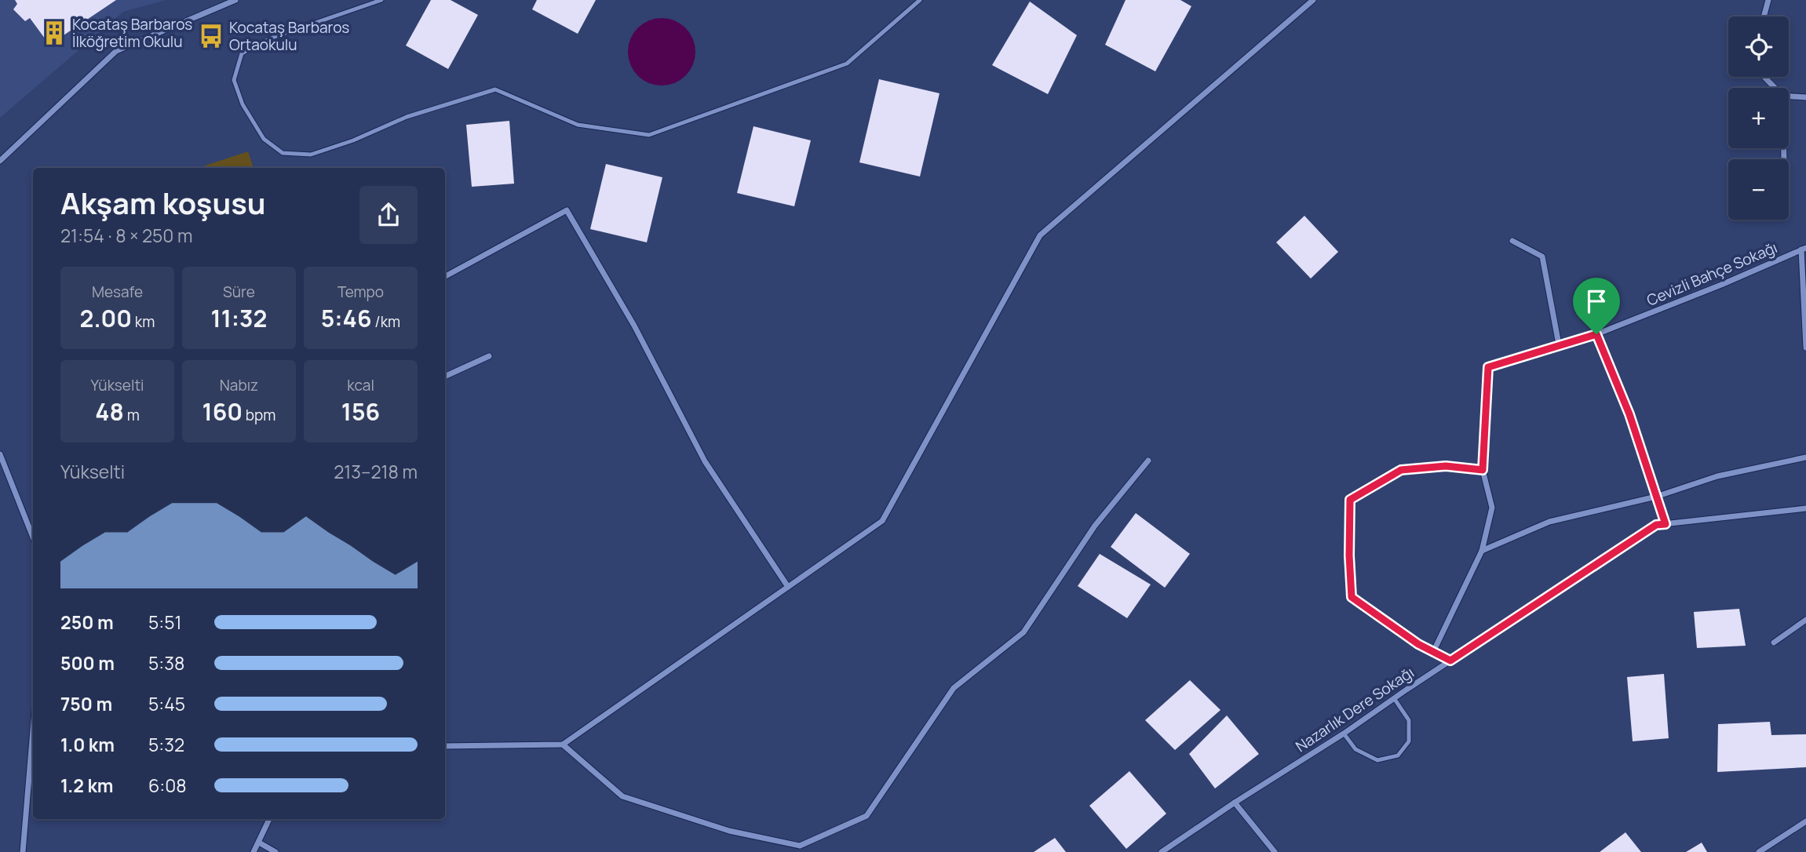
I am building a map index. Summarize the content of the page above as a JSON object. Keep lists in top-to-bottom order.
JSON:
{
  "streets": {
    "street": ["Cevizli Bahçe Sokağı", "Nazarlık Dere Sokağı"]
  },
  "places": {
    "building": ["Kocataş Barbaros İlköğretim Okulu"],
    "bus stop": ["Kocataş Barbaros Ortaokulu"]
  },
  "page": {
    "map_buttons": ["+", "−"],
    "heading": ["Akşam koşusu", "21:54 · 8 × 250 m"],
    "stats": [
      ["Mesafe", "2.00 km"],
      ["Süre", "11:32"],
      ["Tempo", "5:46 /km"],
      ["Yükselti", "48 m"],
      ["Nabız", "160 bpm"],
      ["kcal", "156"]
    ],
    "chart": ["Yükselti", "213–218 m"],
    "list": [
      {
        "name": "250 m",
        "note": "5:51"
      },
      {
        "name": "500 m",
        "note": "5:38"
      },
      {
        "name": "750 m",
        "note": "5:45"
      },
      {
        "name": "1.0 km",
        "note": "5:32"
      },
      {
        "name": "1.2 km",
        "note": "6:08"
      }
    ]
  }
}
